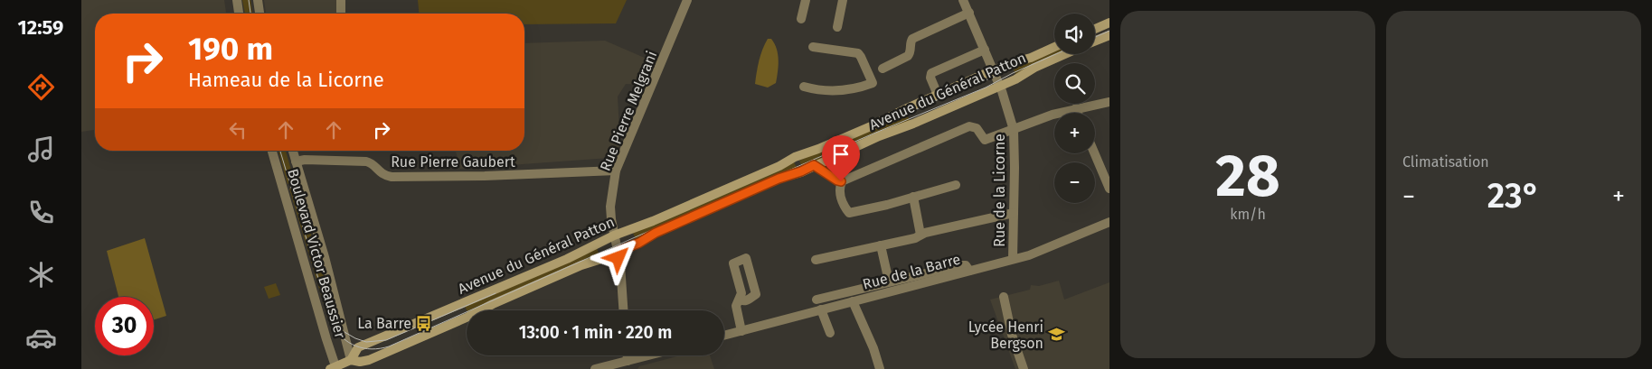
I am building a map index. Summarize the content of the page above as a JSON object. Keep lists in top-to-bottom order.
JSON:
{
  "streets": {
    "street": [
      "Avenue du Général Patton",
      "Rue Pierre Melgrani",
      "Rue Pierre Gaubert",
      "Rue de la Licorne",
      "Boulevard Victor Beaussier",
      "Rue de la Barre"
    ]
  },
  "crossings": [
    ["Avenue du Général Patton", "Rue Pierre Melgrani"],
    ["Avenue du Général Patton", "Rue de la Licorne"],
    ["Avenue du Général Patton", "Boulevard Victor Beaussier"],
    ["Rue Pierre Melgrani", "Rue Pierre Gaubert"],
    ["Rue Pierre Gaubert", "Boulevard Victor Beaussier"],
    ["Rue de la Licorne", "Rue de la Barre"]
  ],
  "places": {
    "bus stop": ["La Barre"],
    "school or university": ["Lycée Henri Bergson"]
  },
  "page": {
    "tabs": "12:59",
    "tile": [
      ["28", "km/h"],
      "Climatisation"
    ],
    "map_buttons": ["+", "−"],
    "turn": ["190 m", "Hameau de la Licorne"],
    "heat": ["−", "23°", "+"],
    "limit": "30",
    "trip": "13:00 · 1 min · 220 m"
  }
}
